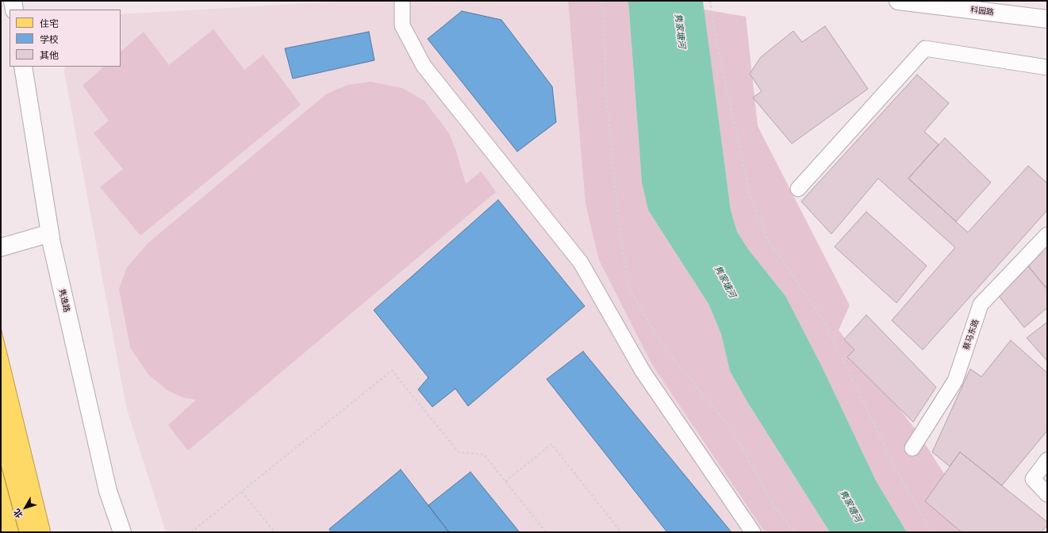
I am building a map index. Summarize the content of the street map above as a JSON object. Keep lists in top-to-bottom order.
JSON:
{
  "streets": {
    "street": ["科园路", "隽逸路"],
    "lane": ["蔡马东路"]
  },
  "water": ["隽家塘河"],
  "legend": ["住宅", "学校", "其他"],
  "north": "bottom left"
}
